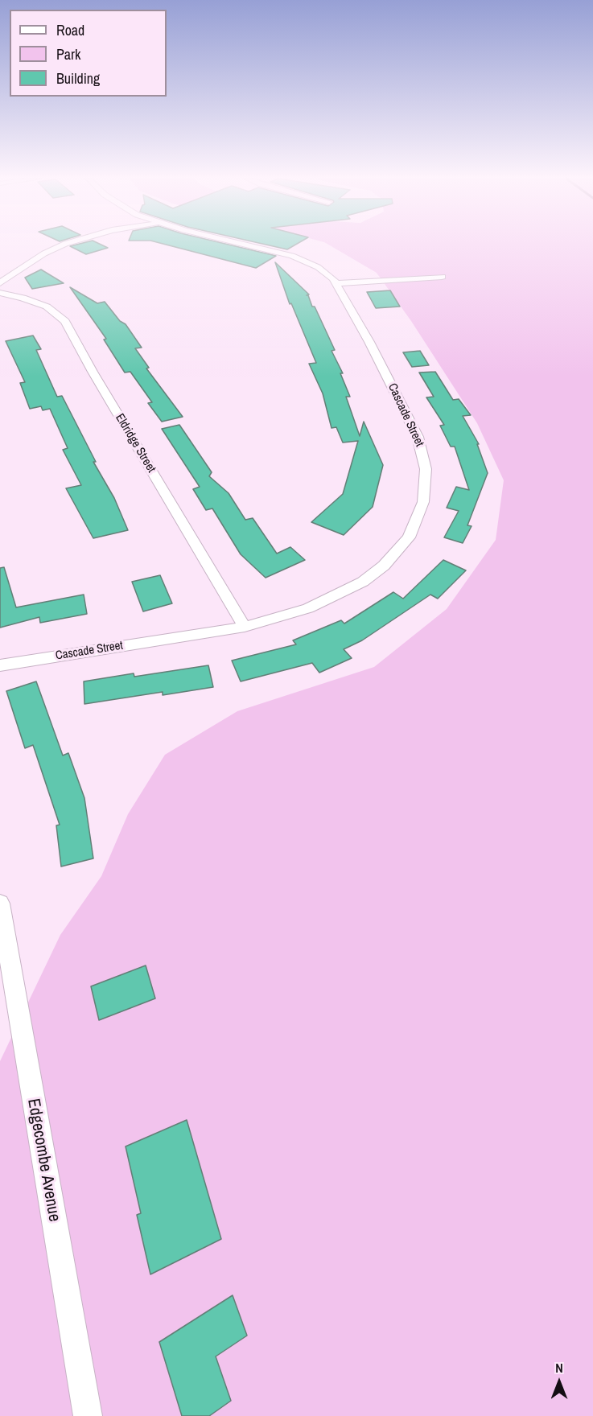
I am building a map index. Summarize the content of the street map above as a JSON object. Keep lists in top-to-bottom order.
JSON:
{
  "streets": {
    "street": ["Cascade Street", "Eldridge Street", "Edgecombe Avenue"]
  },
  "crossings": [
    ["Cascade Street", "Eldridge Street"]
  ],
  "legend": ["Road", "Park", "Building"],
  "north": "top"
}
